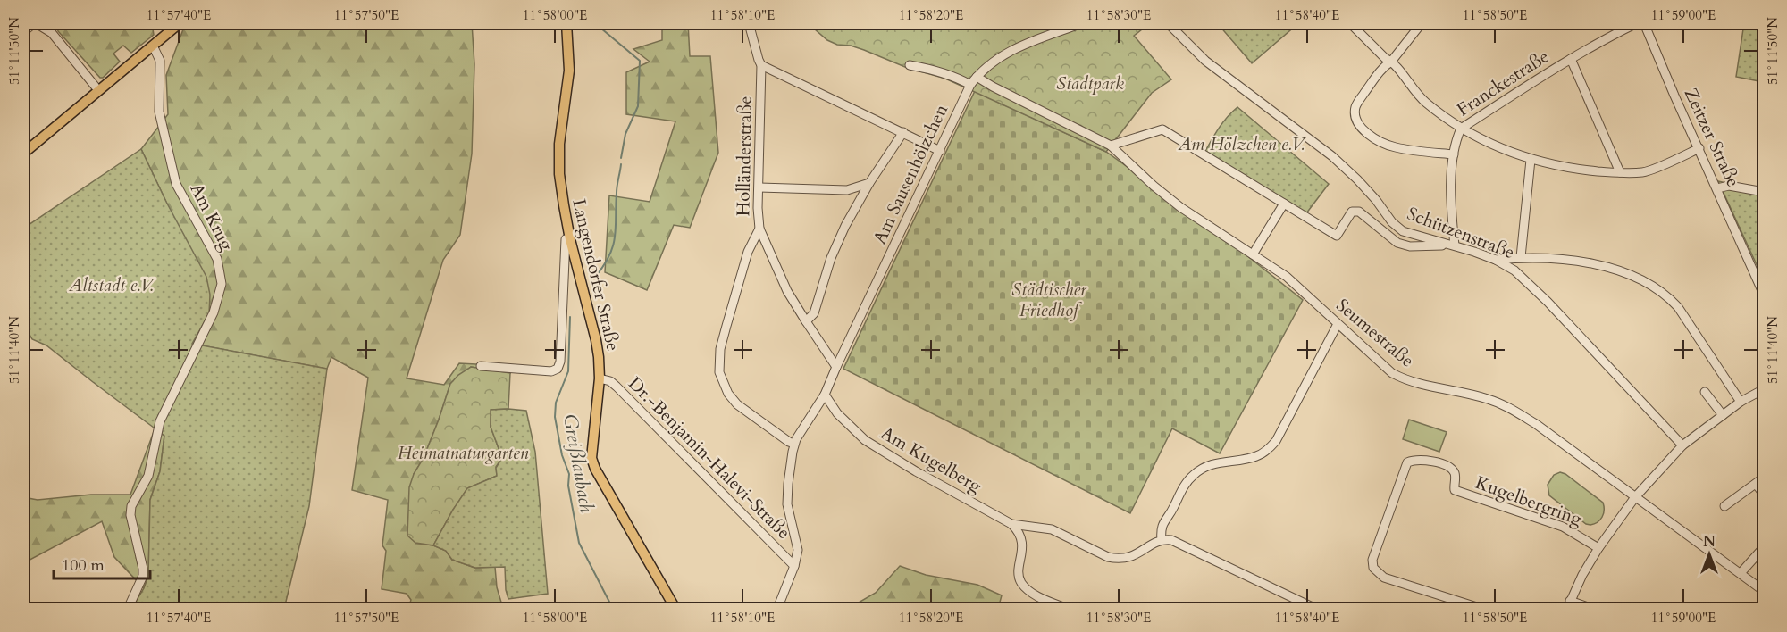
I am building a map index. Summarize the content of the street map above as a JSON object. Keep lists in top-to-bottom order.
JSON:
{
  "streets": {
    "main road": ["Langendorfer Straße"],
    "street": [
      "Franckestraße",
      "Zeitzer Straße",
      "Holländerstraße",
      "Am Sausenhölzchen",
      "Am Krug",
      "Schützenstraße",
      "Seumestraße",
      "Dr.-Benjamin-Halevi-Straße",
      "Am Kugelberg",
      "Kugelbergring"
    ]
  },
  "crossings": [
    ["Franckestraße", "Schützenstraße"],
    ["Holländerstraße", "Am Sausenhölzchen"],
    ["Am Sausenhölzchen", "Seumestraße"],
    ["Am Sausenhölzchen", "Am Kugelberg"],
    ["Langendorfer Straße", "Dr.-Benjamin-Halevi-Straße"]
  ],
  "water": ["Greißlaubach"],
  "parks": [
    "Stadtpark",
    "Am Hölzchen e.V.",
    "Altstadt e.V.",
    "Städtischer Friedhof",
    "Heimatnaturgarten"
  ],
  "scale_bar": "100 m",
  "north": "top",
  "coordinates": [
    "11°57'40\"E",
    "11°57'50\"E",
    "11°58'00\"E",
    "11°58'10\"E",
    "11°58'20\"E",
    "11°58'30\"E",
    "11°58'40\"E",
    "11°58'50\"E",
    "11°59'00\"E",
    "51°11'50\"N",
    "51°11'40\"N"
  ]
}
